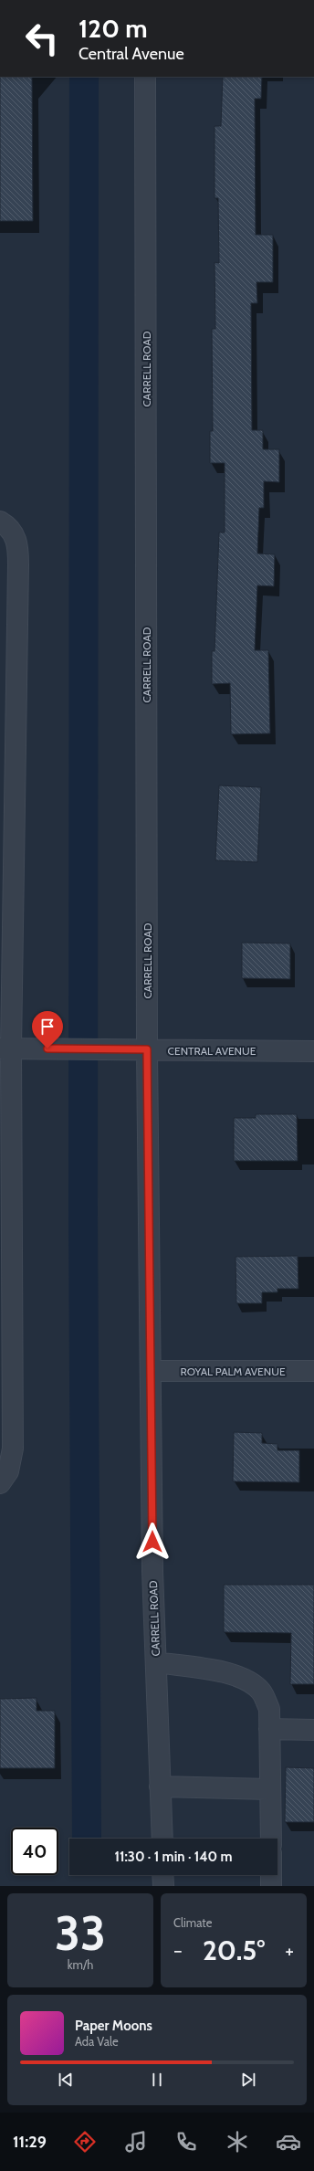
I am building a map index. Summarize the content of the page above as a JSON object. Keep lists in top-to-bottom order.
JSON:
{
  "streets": {
    "street": ["CARRELL ROAD", "CENTRAL AVENUE", "ROYAL PALM AVENUE"]
  },
  "crossings": [
    ["CARRELL ROAD", "CENTRAL AVENUE"],
    ["CARRELL ROAD", "ROYAL PALM AVENUE"]
  ],
  "page": {
    "turn": ["120 m", "Central Avenue"],
    "limit": "40",
    "trip": "11:30 · 1 min · 140 m",
    "tile": [
      ["33", "km/h"],
      "Climate"
    ],
    "heat": ["−", "20.5°", "+"],
    "song": ["Paper Moons", "Ada Vale"],
    "tabs": "11:29"
  }
}
